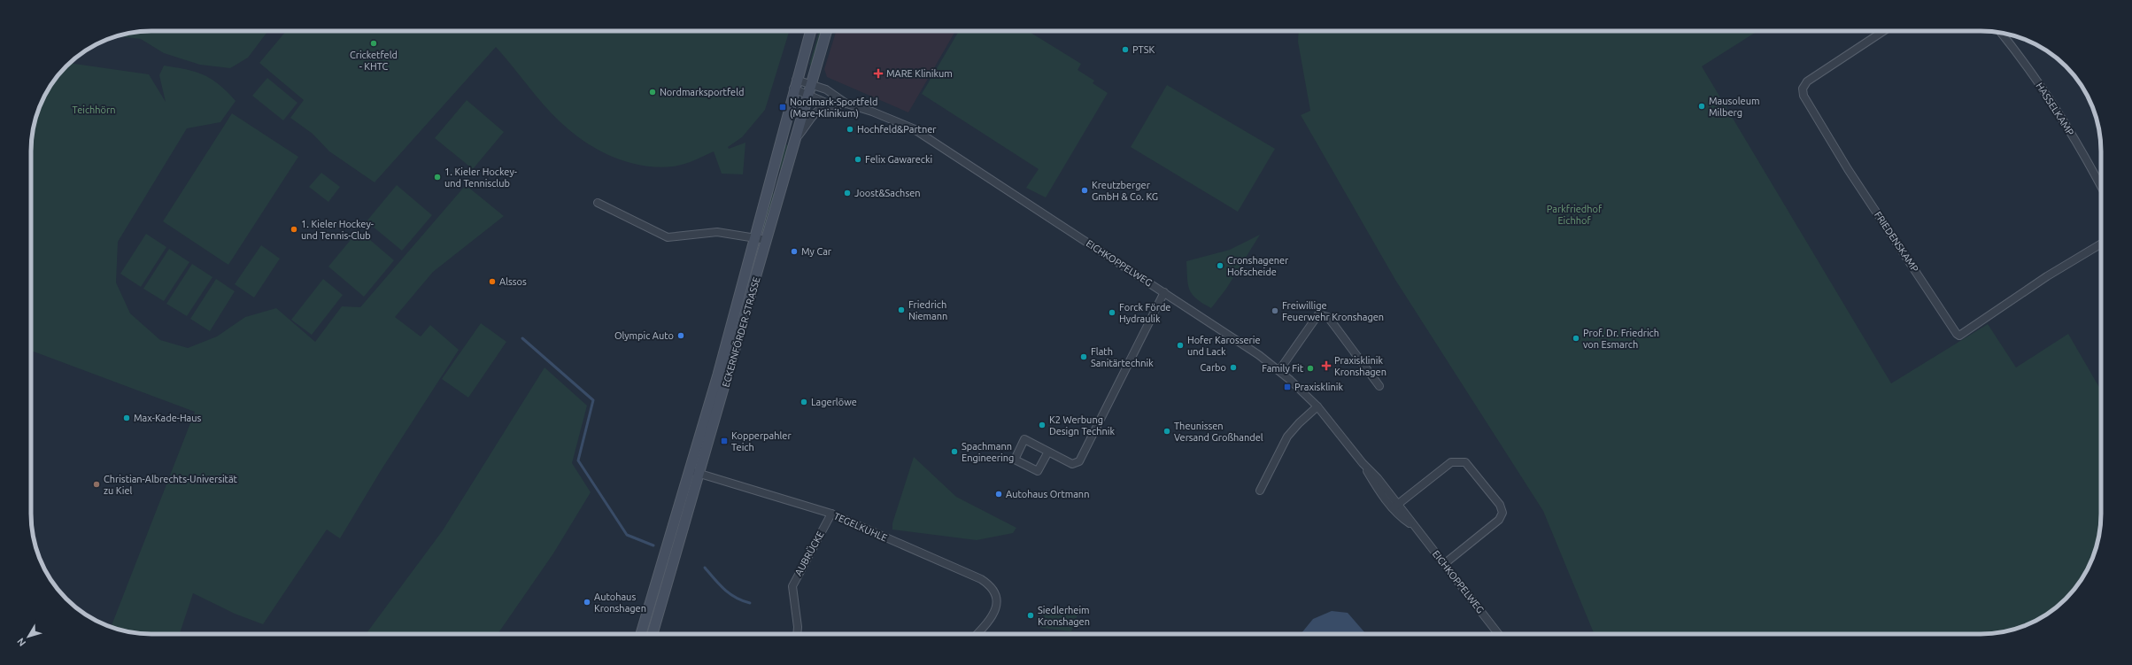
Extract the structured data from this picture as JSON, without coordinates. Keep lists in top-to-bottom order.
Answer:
{
  "streets": {
    "main road": ["ECKERNFÖRDER STRASSE"],
    "street": [
      "HASSELKAMP",
      "FRIEDENSKAMP",
      "EICHKOPPELWEG",
      "TEGELKUHLE",
      "AUBRÜCKE"
    ]
  },
  "crossings": [
    ["EICHKOPPELWEG", "ECKERNFÖRDER STRASSE"],
    ["ECKERNFÖRDER STRASSE", "TEGELKUHLE"],
    ["TEGELKUHLE", "AUBRÜCKE"]
  ],
  "parks": ["Teichhörn", "Parkfriedhof Eichhof"],
  "places": {
    "other": [
      "Cricketfeld - KHTC",
      "PTSK",
      "Nordmarksportfeld",
      "Mausoleum Milberg",
      "Hochfeld&Partner",
      "Felix Gawarecki",
      "1. Kieler Hockey- und Tennisclub",
      "Kreutzberger GmbH & Co. KG",
      "Joost&Sachsen",
      "1. Kieler Hockey- und Tennis-Club",
      "My Car",
      "Cronshagener Hofscheide",
      "Alssos",
      "Friedrich Niemann",
      "Freiwillige Feuerwehr Kronshagen",
      "Forck Förde Hydraulik",
      "Olympic Auto",
      "Prof. Dr. Friedrich von Esmarch",
      "Hofer Karosserie und Lack",
      "Flath Sanitärtechnik",
      "Carbo",
      "Family Fit",
      "Lagerlöwe",
      "Max-Kade-Haus",
      "K2 Werbung Design Technik",
      "Theunissen Versand Großhandel",
      "Spachmann Engineering",
      "Christian-Albrechts-Universität zu Kiel",
      "Autohaus Ortmann",
      "Autohaus Kronshagen",
      "Siedlerheim Kronshagen"
    ],
    "health": ["MARE Klinikum", "Praxisklinik Kronshagen"],
    "transit": ["Nordmark-Sportfeld (Mare-Klinikum)", "Praxisklinik", "Kopperpahler Teich"]
  },
  "north": "bottom left"
}
